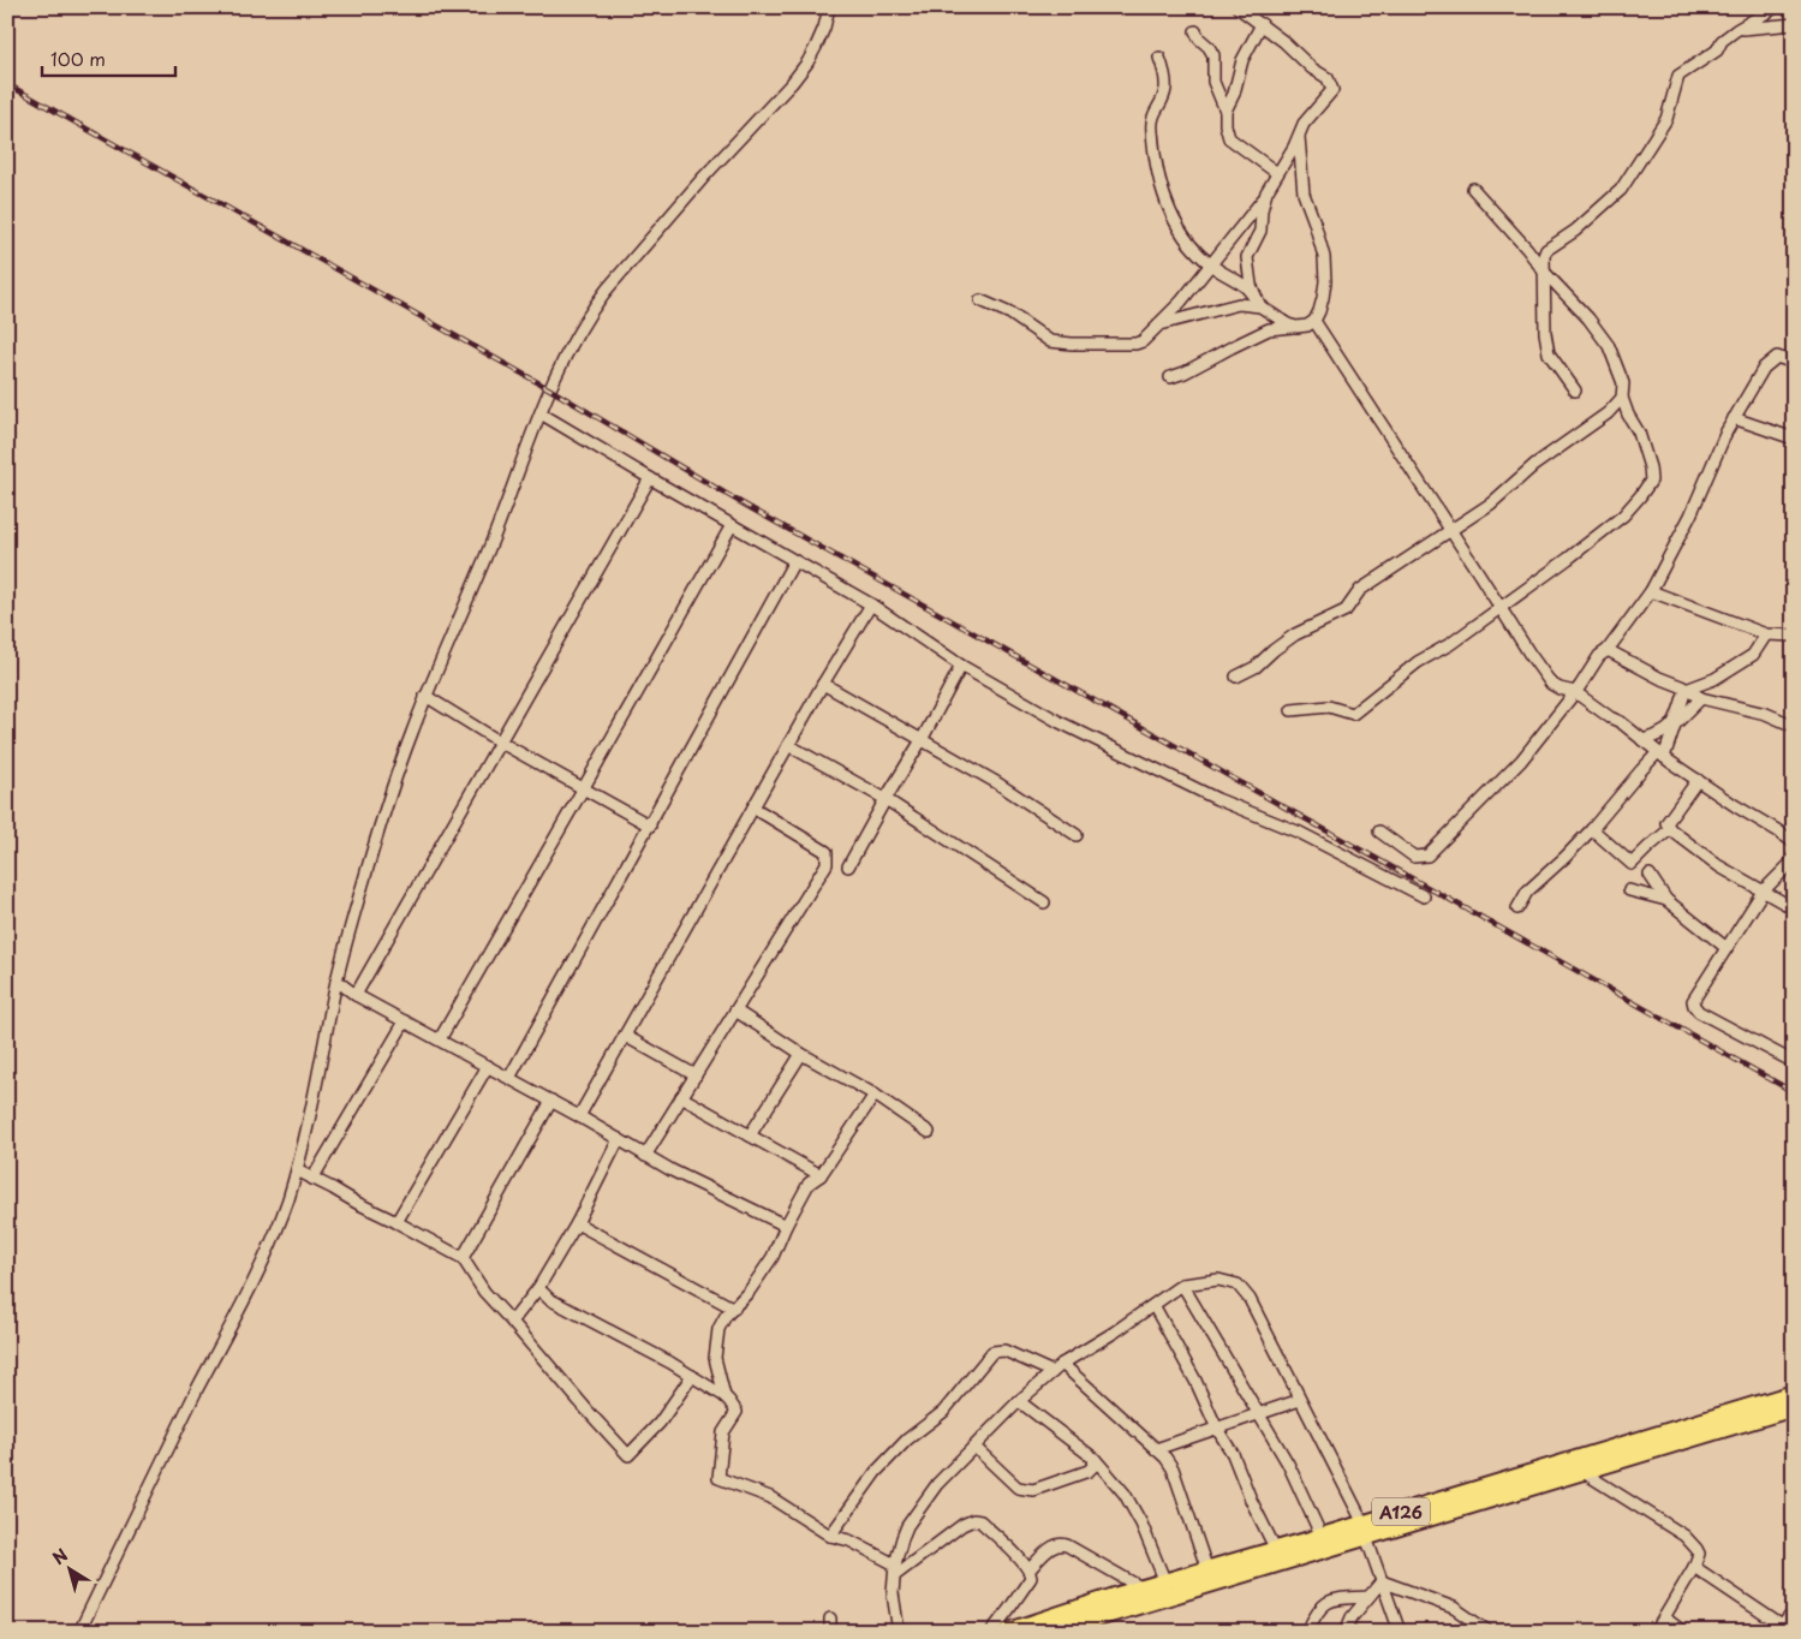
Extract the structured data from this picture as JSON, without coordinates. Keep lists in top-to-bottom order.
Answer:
{
  "streets": {
    "highway": ["A126"]
  },
  "scale_bar": "100 m",
  "north": "top left"
}
